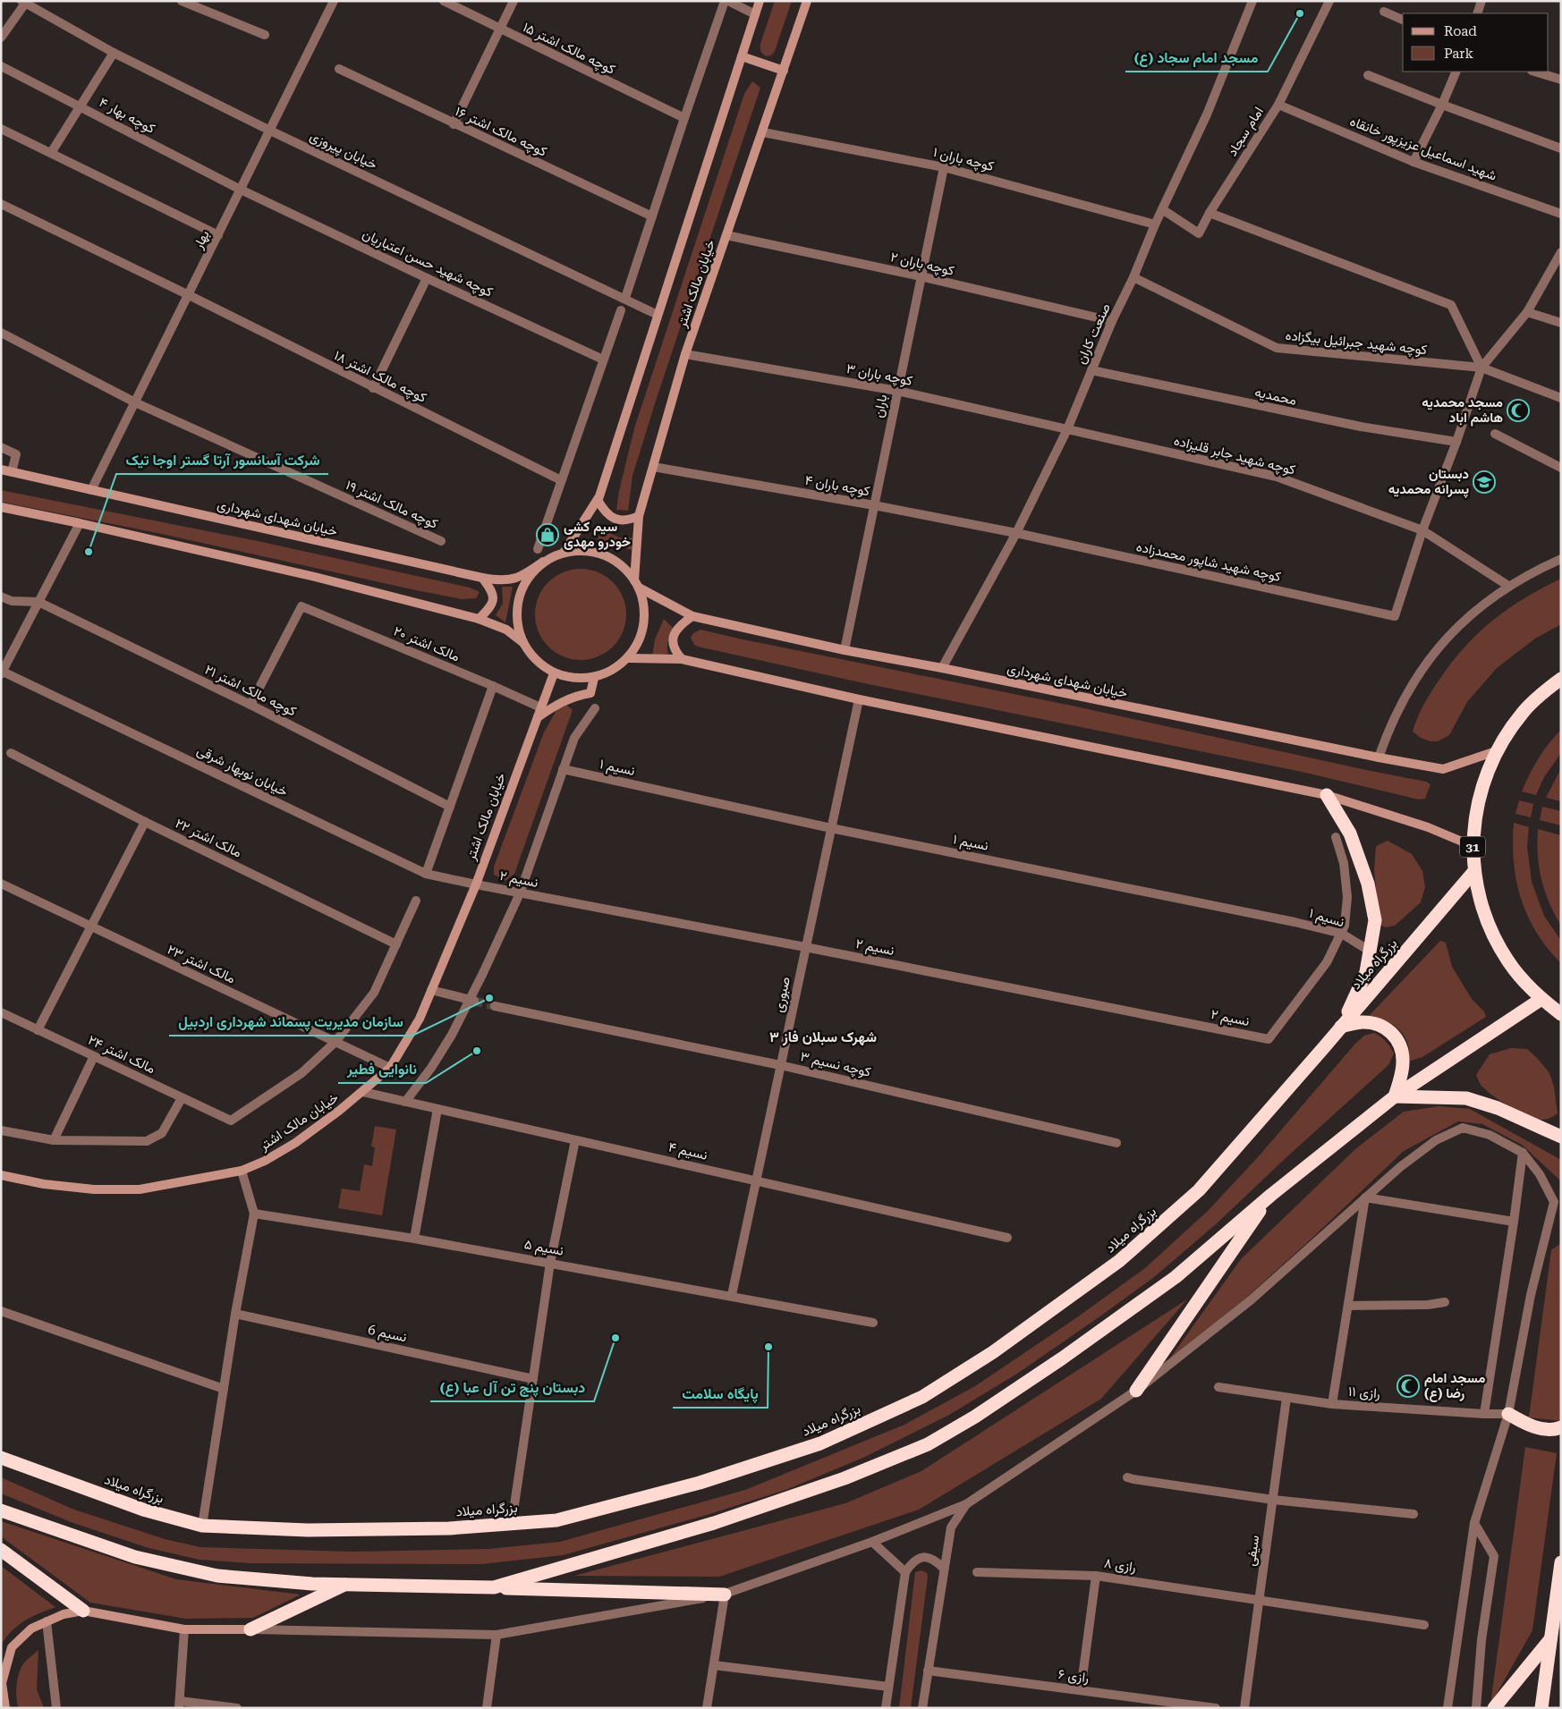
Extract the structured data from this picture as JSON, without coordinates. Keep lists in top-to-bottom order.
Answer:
{
  "streets": {
    "highway": ["31", "بزرگراه میلاد"],
    "main road": ["خیابان مالک اشتر", "خیابان شهدای شهرداری"],
    "street": [
      "کوچه مالک اشتر ۱۵",
      "کوچه بهار ۴",
      "کوچه مالک اشتر ۱۶",
      "امام سجاد",
      "شهید اسماعیل عزیزپور خانقاه",
      "خیابان پیروزی",
      "کوچه باران ۱",
      "بهار",
      "کوچه شهید حسن اعتباریان",
      "کوچه باران ۲",
      "صنعت کاران",
      "کوچه شهید جبرائیل بیگزاده",
      "کوچه باران ۳",
      "کوچه مالک اشتر ۱۸",
      "محمدیه",
      "باران",
      "کوچه شهید جابر قلیزاده",
      "کوچه باران ۴",
      "کوچه مالک اشتر ۱۹",
      "کوچه شهید شاپور محمدزاده",
      "مالک اشتر ۲۰",
      "کوچه مالک اشتر ۲۱",
      "نسیم ۱",
      "خیابان نوبهار شرقی",
      "مالک اشتر ۲۲",
      "نسیم ۲",
      "مالک اشتر ۲۳",
      "صبوری",
      "مالک اشتر ۲۴",
      "کوچه نسیم ۳",
      "نسیم ۴",
      "نسیم ۵",
      "نسیم 6",
      "رازی ۱۱",
      "سیفی",
      "رازی ۸",
      "رازی ۶"
    ]
  },
  "crossings": [
    ["کوچه بهار ۴", "بهار"],
    ["کوچه بهار ۴", "کوچه شهید حسن اعتباریان"],
    ["امام سجاد", "شهید اسماعیل عزیزپور خانقاه"],
    ["امام سجاد", "صنعت کاران"],
    ["خیابان پیروزی", "بهار"],
    ["خیابان پیروزی", "خیابان مالک اشتر"],
    ["کوچه باران ۱", "خیابان مالک اشتر"],
    ["کوچه باران ۱", "صنعت کاران"],
    ["کوچه باران ۱", "باران"],
    ["بهار", "کوچه شهید حسن اعتباریان"],
    ["بهار", "کوچه مالک اشتر ۱۸"],
    ["بهار", "کوچه مالک اشتر ۱۹"],
    ["بهار", "خیابان شهدای شهرداری"],
    ["کوچه باران ۲", "خیابان مالک اشتر"],
    ["کوچه باران ۲", "صنعت کاران"],
    ["کوچه باران ۲", "باران"],
    ["خیابان مالک اشتر", "کوچه باران ۳"],
    ["خیابان مالک اشتر", "کوچه باران ۴"],
    ["خیابان مالک اشتر", "خیابان شهدای شهرداری"],
    ["خیابان مالک اشتر", "مالک اشتر ۲۰"],
    ["خیابان مالک اشتر", "خیابان نوبهار شرقی"],
    ["خیابان مالک اشتر", "نسیم ۲"],
    ["خیابان مالک اشتر", "مالک اشتر ۲۳"],
    ["خیابان مالک اشتر", "نسیم ۴"],
    ["صنعت کاران", "کوچه شهید جبرائیل بیگزاده"],
    ["صنعت کاران", "کوچه باران ۳"],
    ["صنعت کاران", "محمدیه"],
    ["صنعت کاران", "کوچه شهید جابر قلیزاده"],
    ["صنعت کاران", "کوچه باران ۴"],
    ["صنعت کاران", "خیابان شهدای شهرداری"],
    ["صنعت کاران", "کوچه شهید شاپور محمدزاده"],
    ["کوچه باران ۳", "باران"],
    ["کوچه باران ۳", "کوچه شهید جابر قلیزاده"],
    ["باران", "کوچه باران ۴"],
    ["باران", "خیابان شهدای شهرداری"],
    ["کوچه شهید جابر قلیزاده", "کوچه شهید شاپور محمدزاده"],
    ["کوچه باران ۴", "کوچه شهید شاپور محمدزاده"],
    ["خیابان شهدای شهرداری", "31"],
    ["مالک اشتر ۲۰", "کوچه مالک اشتر ۲۱"],
    ["نسیم ۱", "نسیم ۲"],
    ["نسیم ۱", "صبوری"],
    ["خیابان نوبهار شرقی", "نسیم ۲"],
    ["31", "بزرگراه میلاد"],
    ["نسیم ۲", "صبوری"],
    ["مالک اشتر ۲۳", "مالک اشتر ۲۴"],
    ["صبوری", "کوچه نسیم ۳"],
    ["صبوری", "نسیم ۴"],
    ["صبوری", "نسیم ۵"],
    ["رازی ۱۱", "سیفی"],
    ["سیفی", "رازی ۸"]
  ],
  "districts": ["شهرک سبلان فاز ۳"],
  "places": {
    "other": [
      "مسجد امام سجاد (ع)",
      "شرکت آسانسور آرتا گستر اوجا تیک",
      "سازمان مدیریت پسماند شهرداری اردبیل",
      "نانوایی فطیر",
      "دبستان پنج تن آل عبا (ع)",
      "پایگاه سلامت"
    ],
    "mosque": ["مسجد محمدیه هاشم اباد", "مسجد امام رضا (ع)"],
    "school or university": ["دبستان پسرانه محمدیه"],
    "shop": ["سیم کشی خودرو مهدی"]
  },
  "legend": ["Road", "Park"]
}
